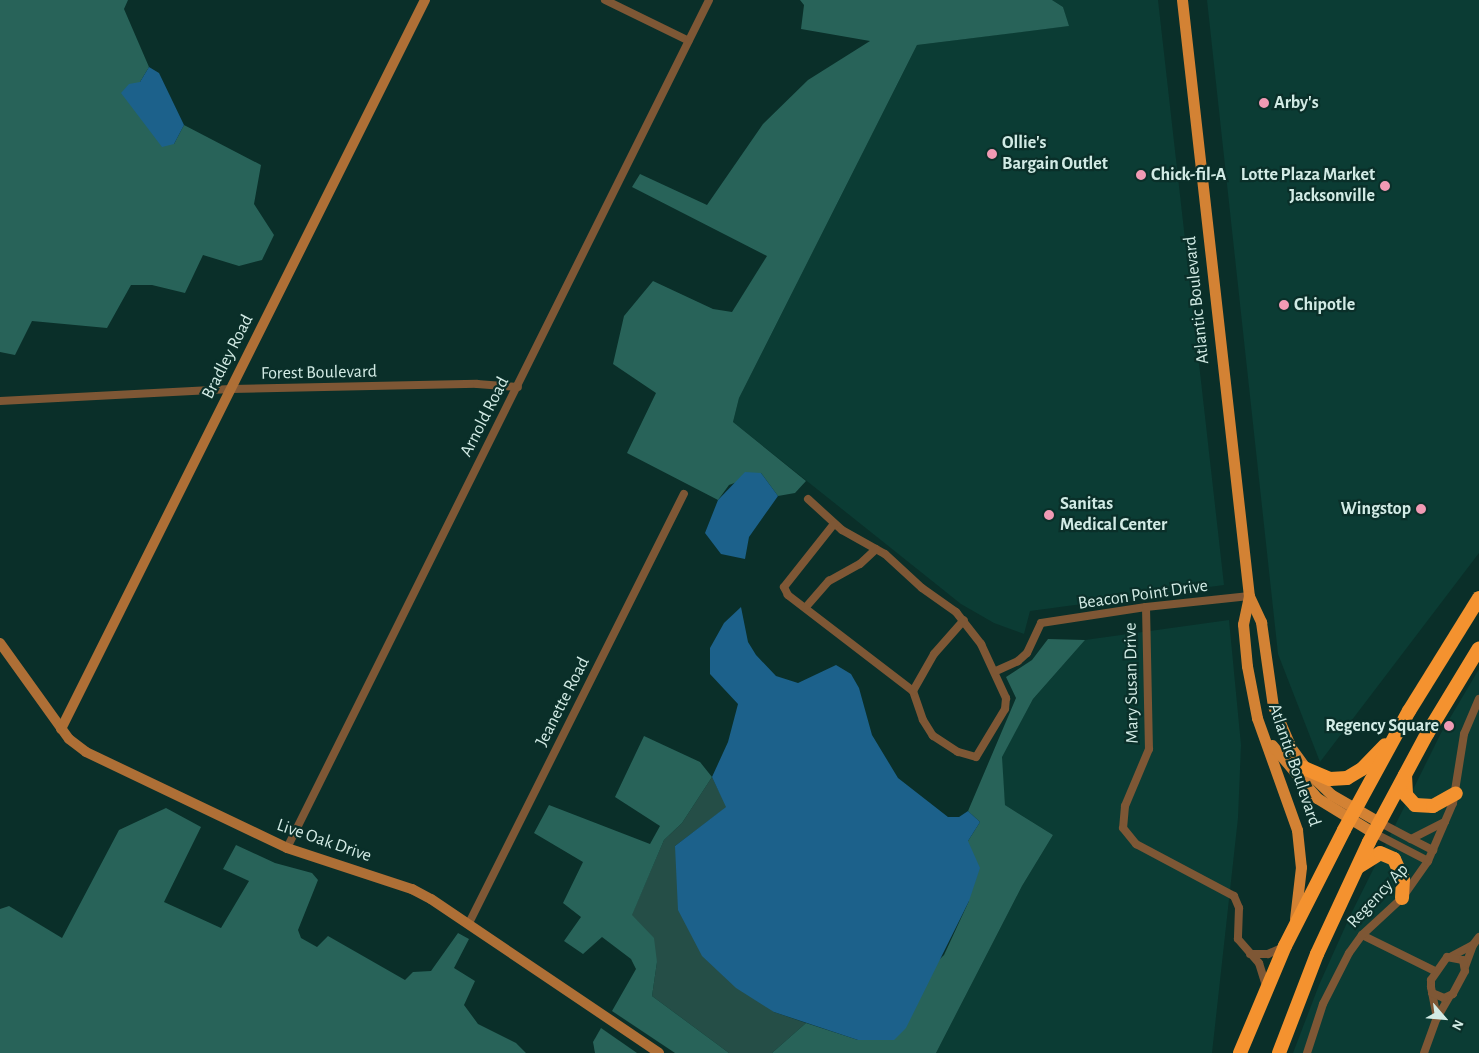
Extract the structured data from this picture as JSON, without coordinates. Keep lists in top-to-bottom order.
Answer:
{
  "streets": {
    "highway": ["Atlantic Boulevard"],
    "street": [
      "Bradley Road",
      "Forest Boulevard",
      "Arnold Road",
      "Beacon Point Drive",
      "Mary Susan Drive",
      "Jeanette Road",
      "Live Oak Drive",
      "Regency Ap"
    ]
  },
  "crossings": [
    ["Atlantic Boulevard", "Beacon Point Drive"],
    ["Atlantic Boulevard", "Mary Susan Drive"],
    ["Bradley Road", "Forest Boulevard"],
    ["Bradley Road", "Live Oak Drive"],
    ["Forest Boulevard", "Arnold Road"],
    ["Arnold Road", "Live Oak Drive"],
    ["Beacon Point Drive", "Mary Susan Drive"],
    ["Jeanette Road", "Live Oak Drive"]
  ],
  "places": [
    "Arby's",
    "Ollie's Bargain Outlet",
    "Chick-fil-A",
    "Lotte Plaza Market Jacksonville",
    "Chipotle",
    "Wingstop",
    "Sanitas Medical Center",
    "Regency Square"
  ],
  "north": "bottom right"
}
